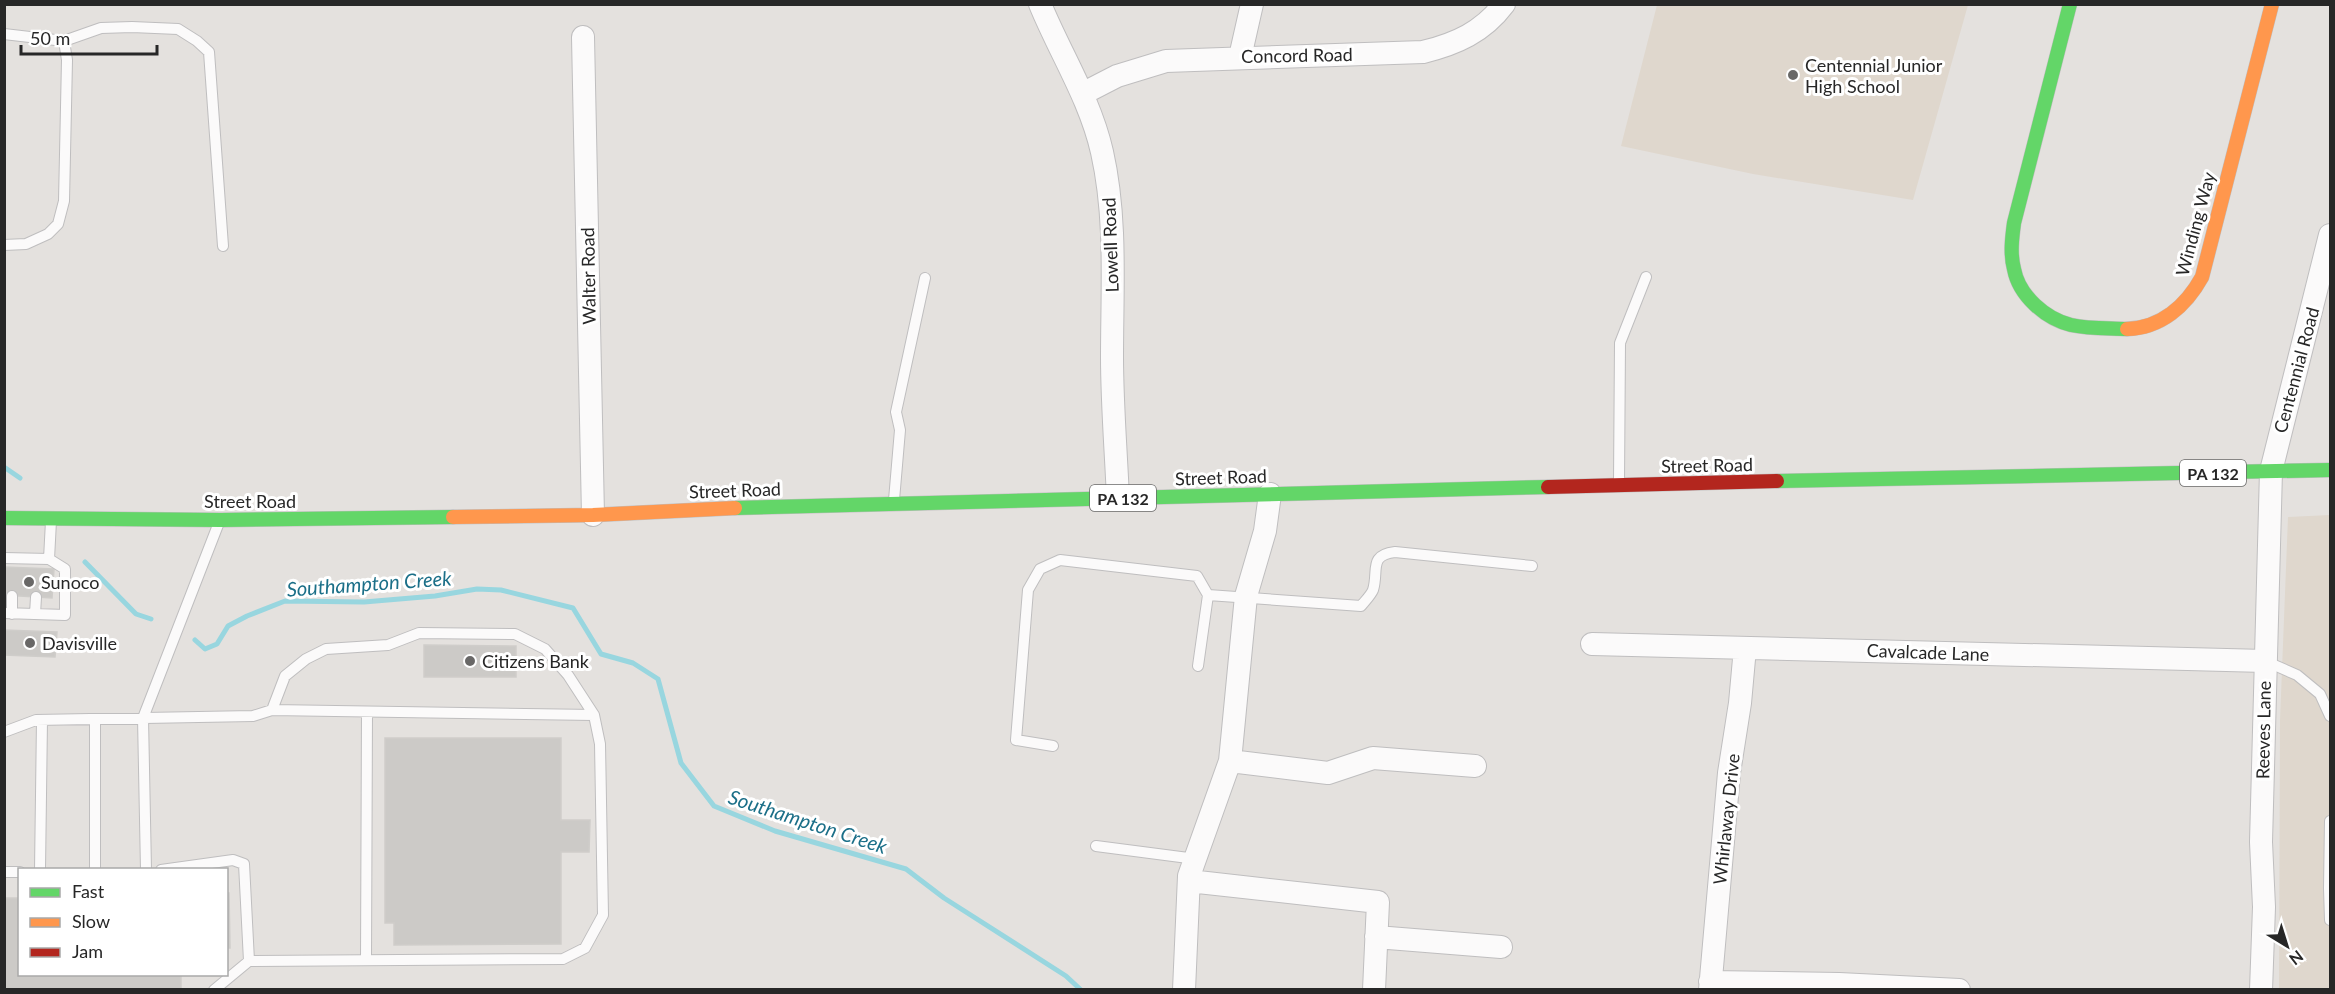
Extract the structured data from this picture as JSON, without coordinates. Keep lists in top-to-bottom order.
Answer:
{
  "streets": {
    "main road": ["Winding Way", "Street Road", "PA 132"],
    "street": [
      "Concord Road",
      "Lowell Road",
      "Walter Road",
      "Centennial Road",
      "Cavalcade Lane",
      "Reeves Lane",
      "Whirlaway Drive"
    ]
  },
  "crossings": [
    ["Concord Road", "Lowell Road"],
    ["Lowell Road", "Street Road"],
    ["Walter Road", "Street Road"],
    ["Centennial Road", "Street Road"],
    ["Centennial Road", "Reeves Lane"],
    ["Street Road", "Reeves Lane"],
    ["Cavalcade Lane", "Reeves Lane"],
    ["Cavalcade Lane", "Whirlaway Drive"]
  ],
  "water": ["Southampton Creek"],
  "places": [
    "Centennial Junior High School",
    "Sunoco",
    "Davisville",
    "Citizens Bank"
  ],
  "legend": ["Fast", "Slow", "Jam"],
  "scale_bar": "50 m",
  "north": "bottom right"
}
